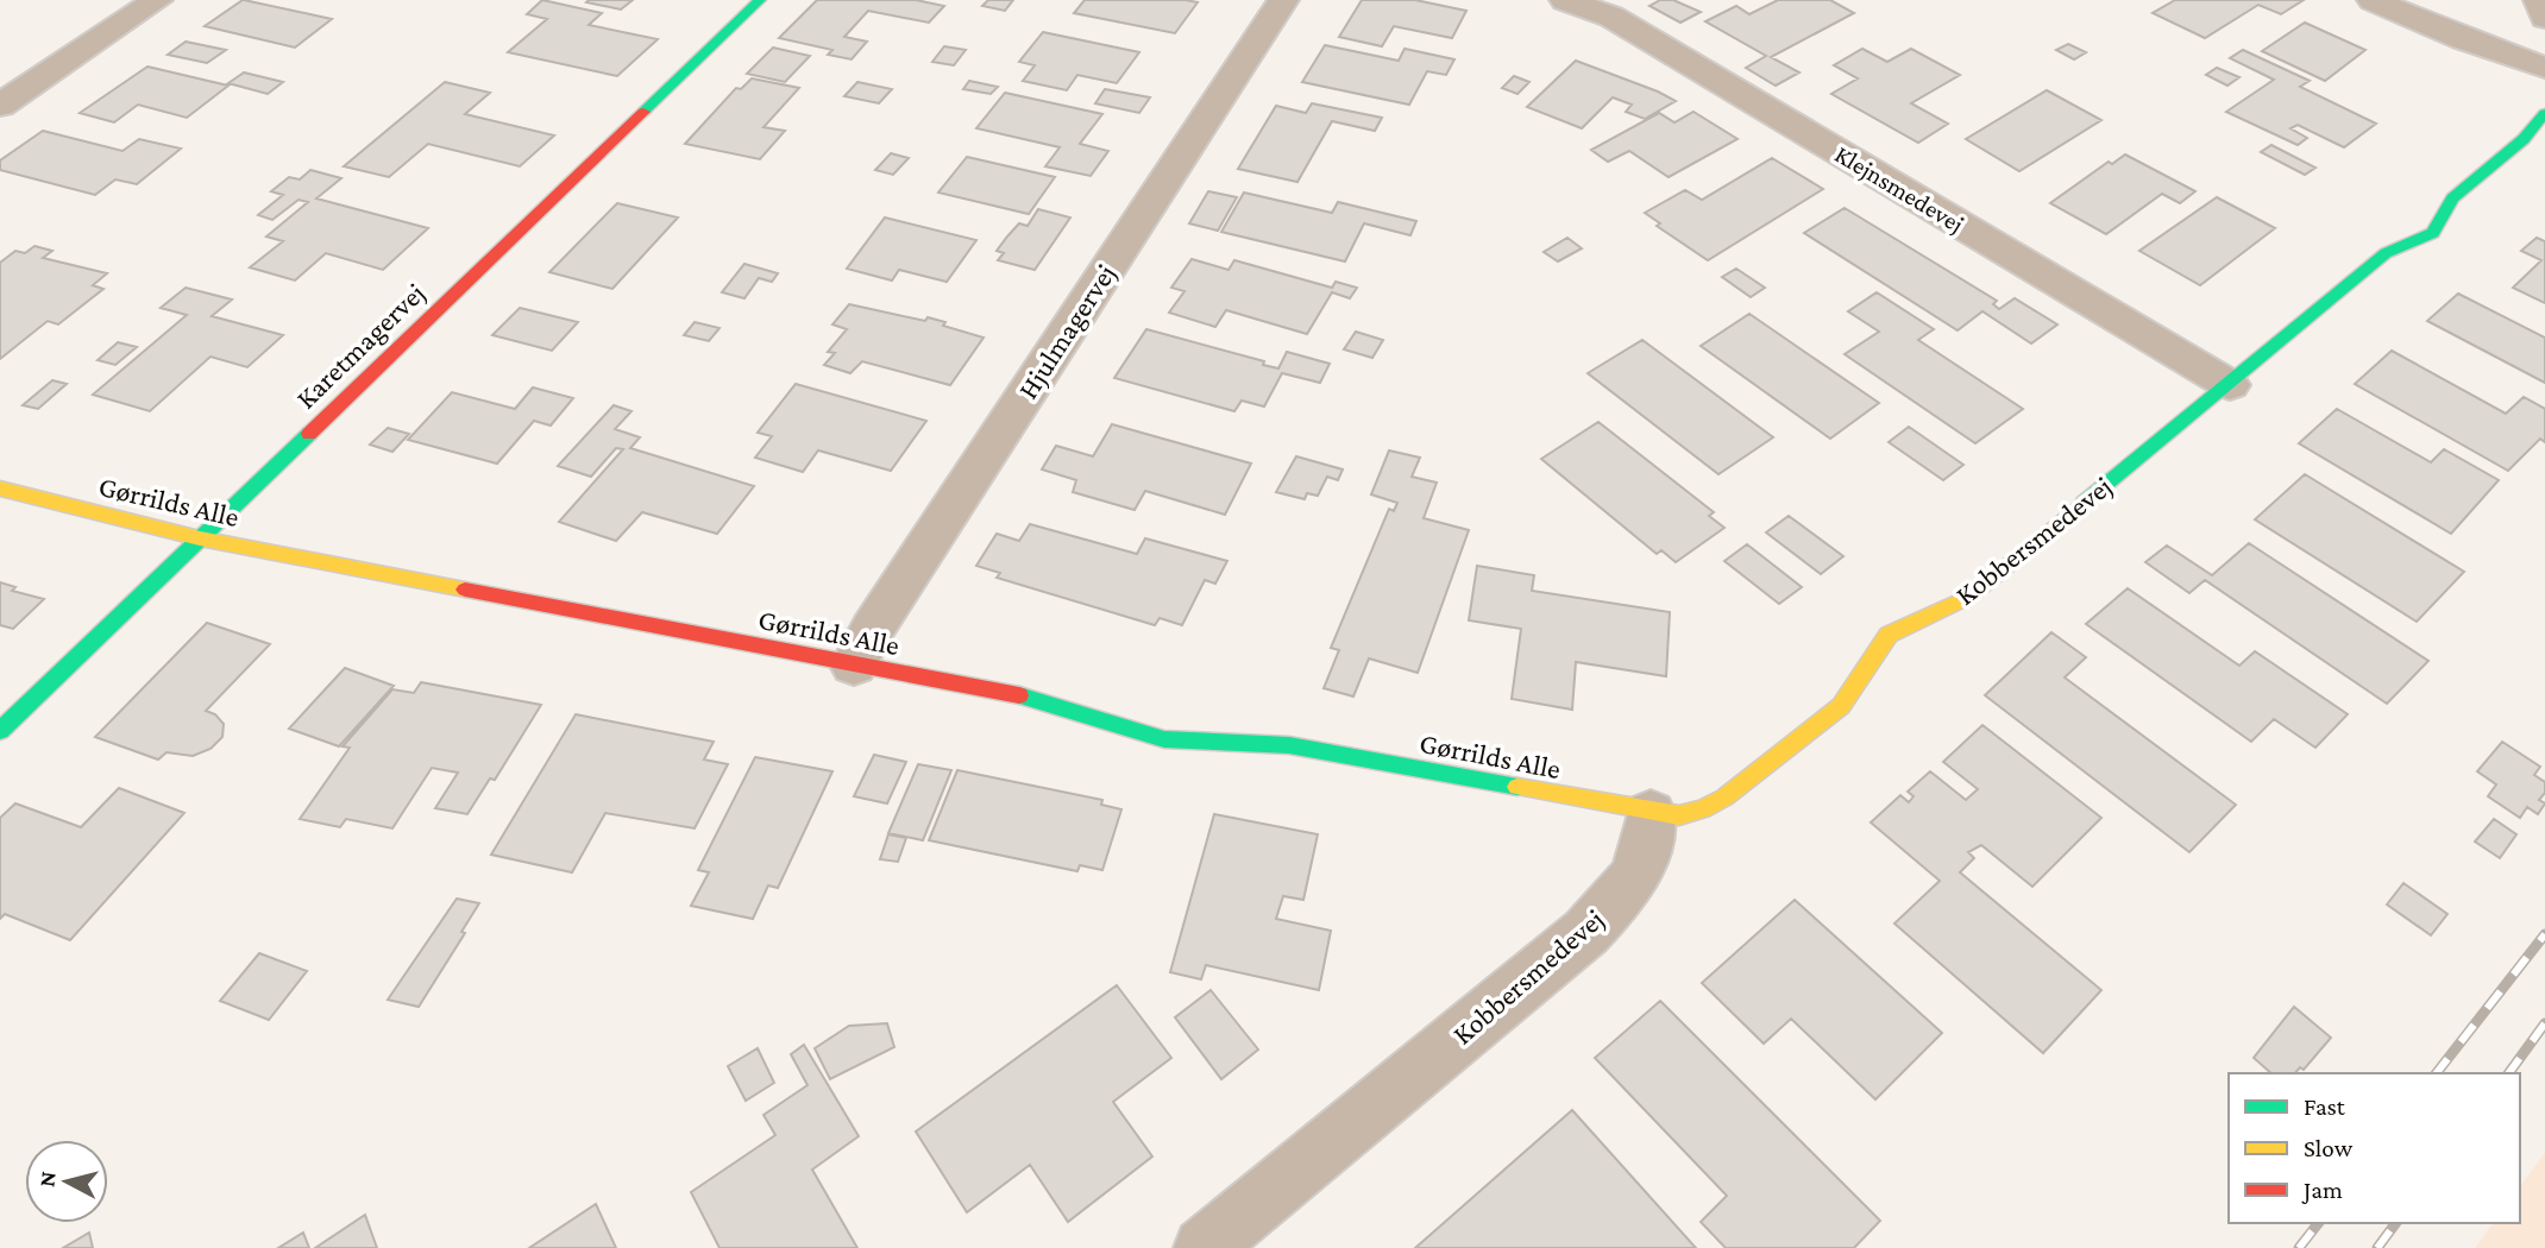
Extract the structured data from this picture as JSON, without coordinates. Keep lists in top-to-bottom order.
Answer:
{
  "streets": {
    "street": [
      "Klejnsmedevej",
      "Hjulmagervej",
      "Karetmagervej",
      "Gørrilds Alle",
      "Kobbersmedevej"
    ]
  },
  "crossings": [
    ["Klejnsmedevej", "Kobbersmedevej"],
    ["Hjulmagervej", "Gørrilds Alle"],
    ["Karetmagervej", "Gørrilds Alle"],
    ["Gørrilds Alle", "Kobbersmedevej"]
  ],
  "legend": ["Fast", "Slow", "Jam"],
  "north": "left"
}
